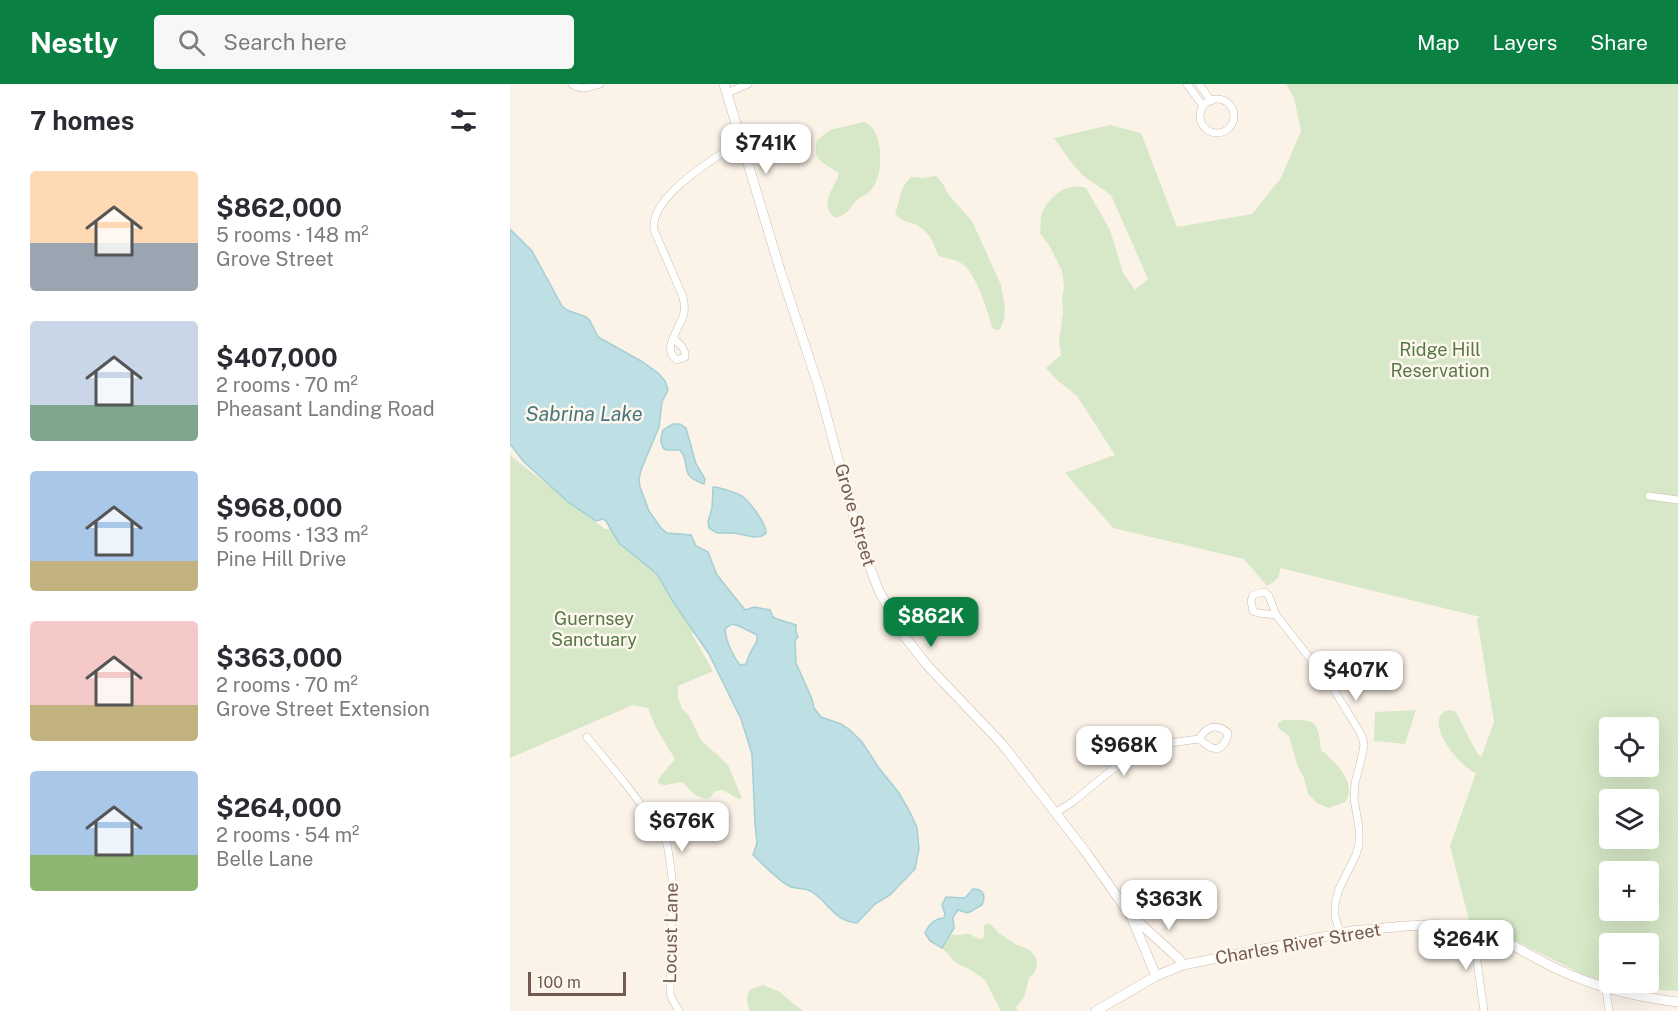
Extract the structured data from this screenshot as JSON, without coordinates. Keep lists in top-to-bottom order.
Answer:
{
  "streets": {
    "street": ["Grove Street", "Locust Lane", "Charles River Street"]
  },
  "crossings": [
    ["Grove Street", "Charles River Street"]
  ],
  "water": ["Sabrina Lake"],
  "parks": ["Ridge Hill Reservation", "Guernsey Sanctuary"],
  "scale_bar": "100 m",
  "page": {
    "header": "Nestly",
    "search": "Search here",
    "nav": ["Map", "Layers", "Share"],
    "heading": "7 homes",
    "price": [
      "$741K",
      "$862K",
      "$407K",
      "$968K",
      "$676K",
      "$363K",
      "$264K"
    ],
    "list": [
      {
        "name": "$862,000",
        "note": "5 rooms · 148 m² · Grove Street"
      },
      {
        "name": "$407,000",
        "note": "2 rooms · 70 m² · Pheasant Landing Road"
      },
      {
        "name": "$968,000",
        "note": "5 rooms · 133 m² · Pine Hill Drive"
      },
      {
        "name": "$363,000",
        "note": "2 rooms · 70 m² · Grove Street Extension"
      },
      {
        "name": "$264,000",
        "note": "2 rooms · 54 m² · Belle Lane"
      }
    ],
    "map_buttons": ["+", "−"],
    "scale": "100 m"
  }
}
